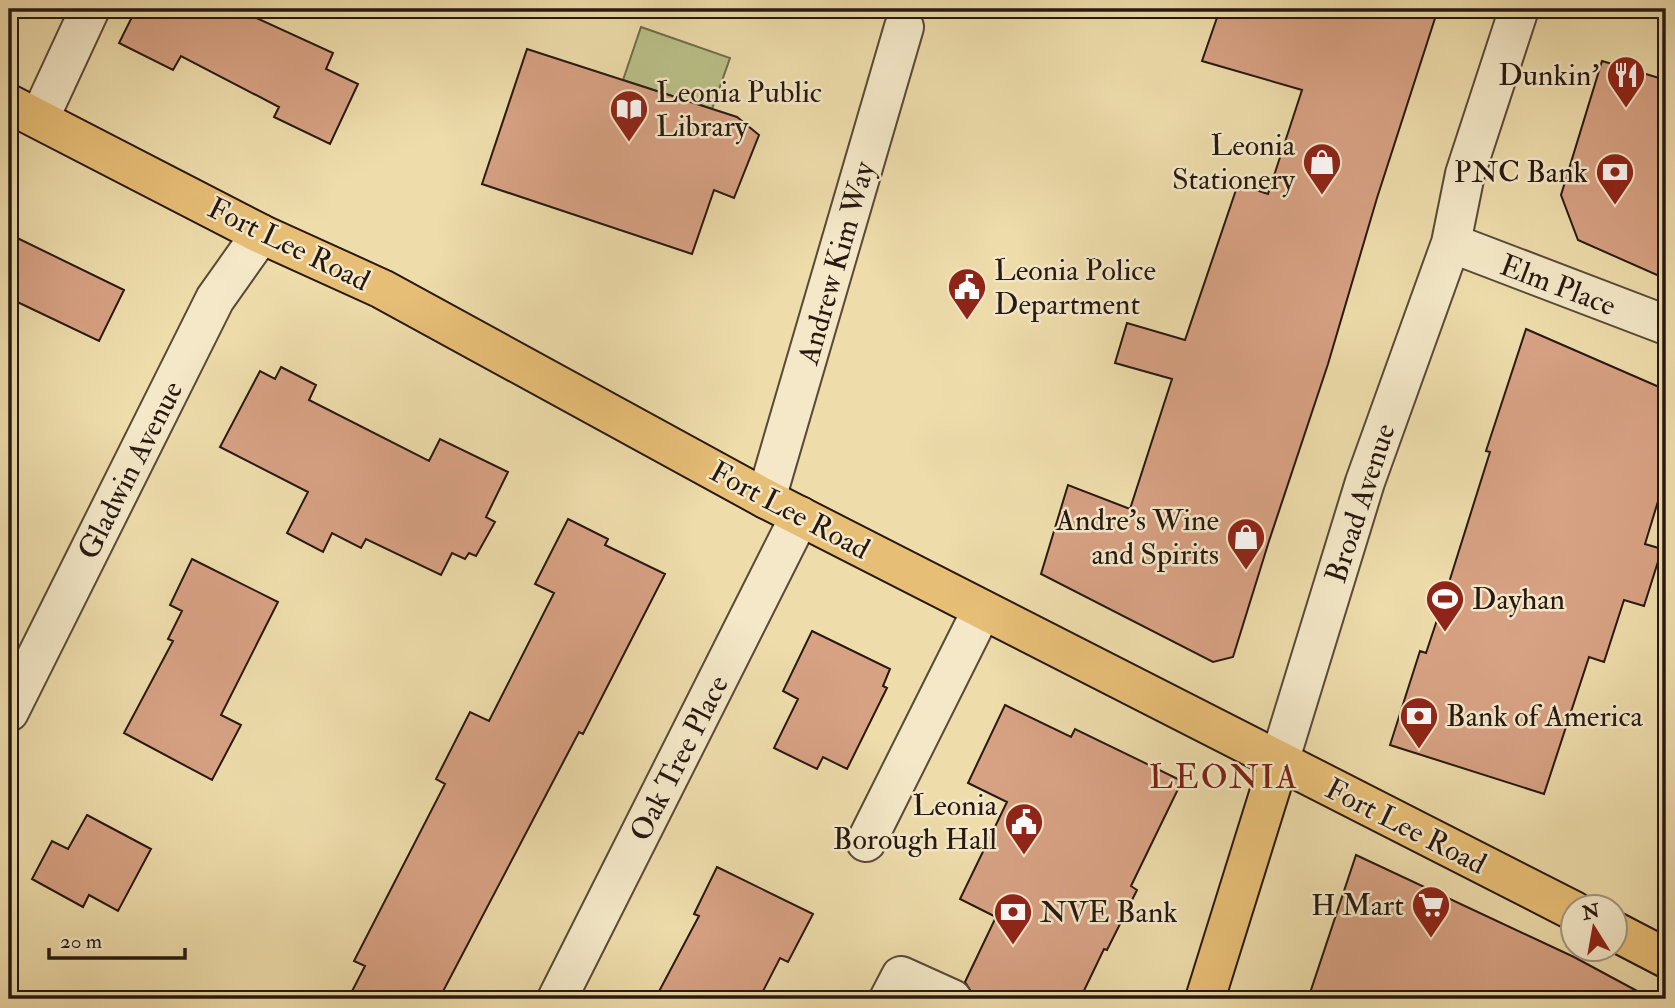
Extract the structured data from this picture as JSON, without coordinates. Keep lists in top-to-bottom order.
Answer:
{
  "streets": {
    "main road": ["Fort Lee Road", "Broad Avenue"],
    "street": [
      "Andrew Kim Way",
      "Elm Place",
      "Gladwin Avenue",
      "Oak Tree Place"
    ]
  },
  "crossings": [
    ["Fort Lee Road", "Andrew Kim Way"],
    ["Fort Lee Road", "Gladwin Avenue"],
    ["Fort Lee Road", "Broad Avenue"],
    ["Fort Lee Road", "Oak Tree Place"],
    ["Elm Place", "Broad Avenue"]
  ],
  "districts": ["LEONIA"],
  "places": {
    "restaurant": ["Dunkin'"],
    "library": ["Leonia Public Library"],
    "shop": ["Leonia Stationery", "Andre's Wine and Spirits"],
    "bank": ["PNC Bank", "Bank of America", "NVE Bank"],
    "public building": ["Leonia Police Department", "Leonia Borough Hall"],
    "sports": ["Dayhan"],
    "supermarket": ["H Mart"]
  },
  "scale_bar": "20 m",
  "north": "top"
}
